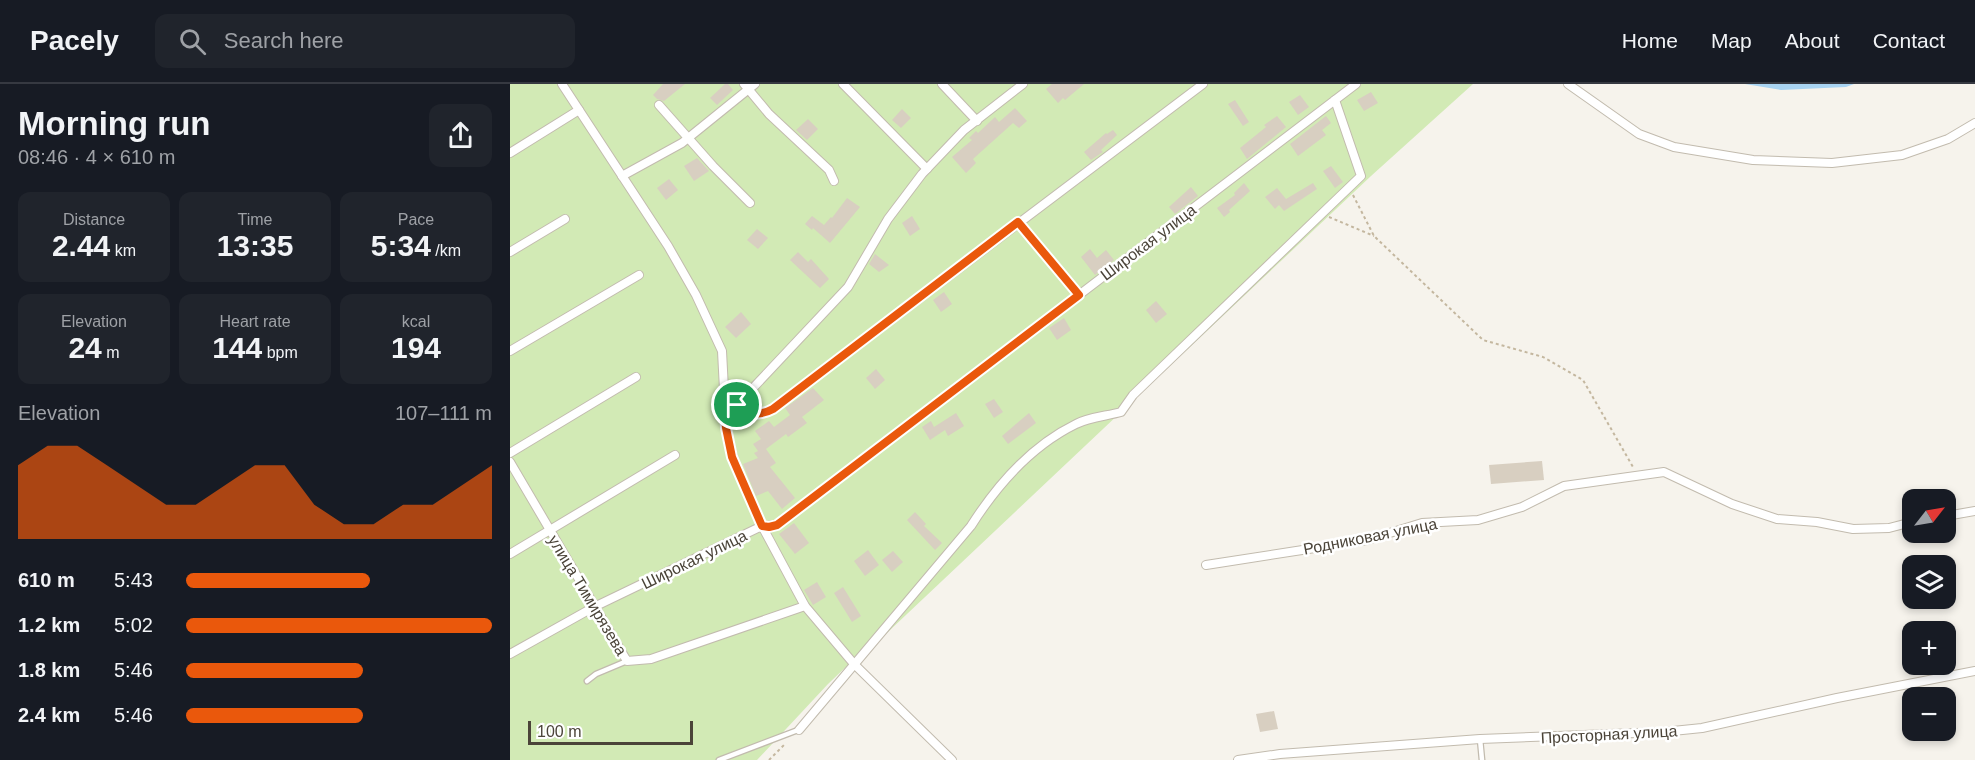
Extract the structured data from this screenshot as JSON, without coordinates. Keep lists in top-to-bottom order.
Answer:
{
  "streets": {
    "street": [
      "Широкая улица",
      "Родниковая улица",
      "улица Тимирязева",
      "Просторная улица"
    ]
  },
  "crossings": [
    ["Широкая улица", "улица Тимирязева"]
  ],
  "scale_bar": "100 m",
  "north": "top right",
  "page": {
    "header": "Pacely",
    "search": "Search here",
    "nav": [
      "Home",
      "Map",
      "About",
      "Contact"
    ],
    "heading": ["Morning run", "08:46 · 4 × 610 m"],
    "stats": [
      ["Distance", "2.44 km"],
      ["Time", "13:35"],
      ["Pace", "5:34 /km"],
      ["Elevation", "24 m"],
      ["Heart rate", "144 bpm"],
      ["kcal", "194"]
    ],
    "chart": ["Elevation", "107–111 m"],
    "map_buttons": ["+", "−"],
    "list": [
      {
        "name": "610 m",
        "note": "5:43"
      },
      {
        "name": "1.2 km",
        "note": "5:02"
      },
      {
        "name": "1.8 km",
        "note": "5:46"
      },
      {
        "name": "2.4 km",
        "note": "5:46"
      }
    ],
    "scale": "100 m"
  }
}
